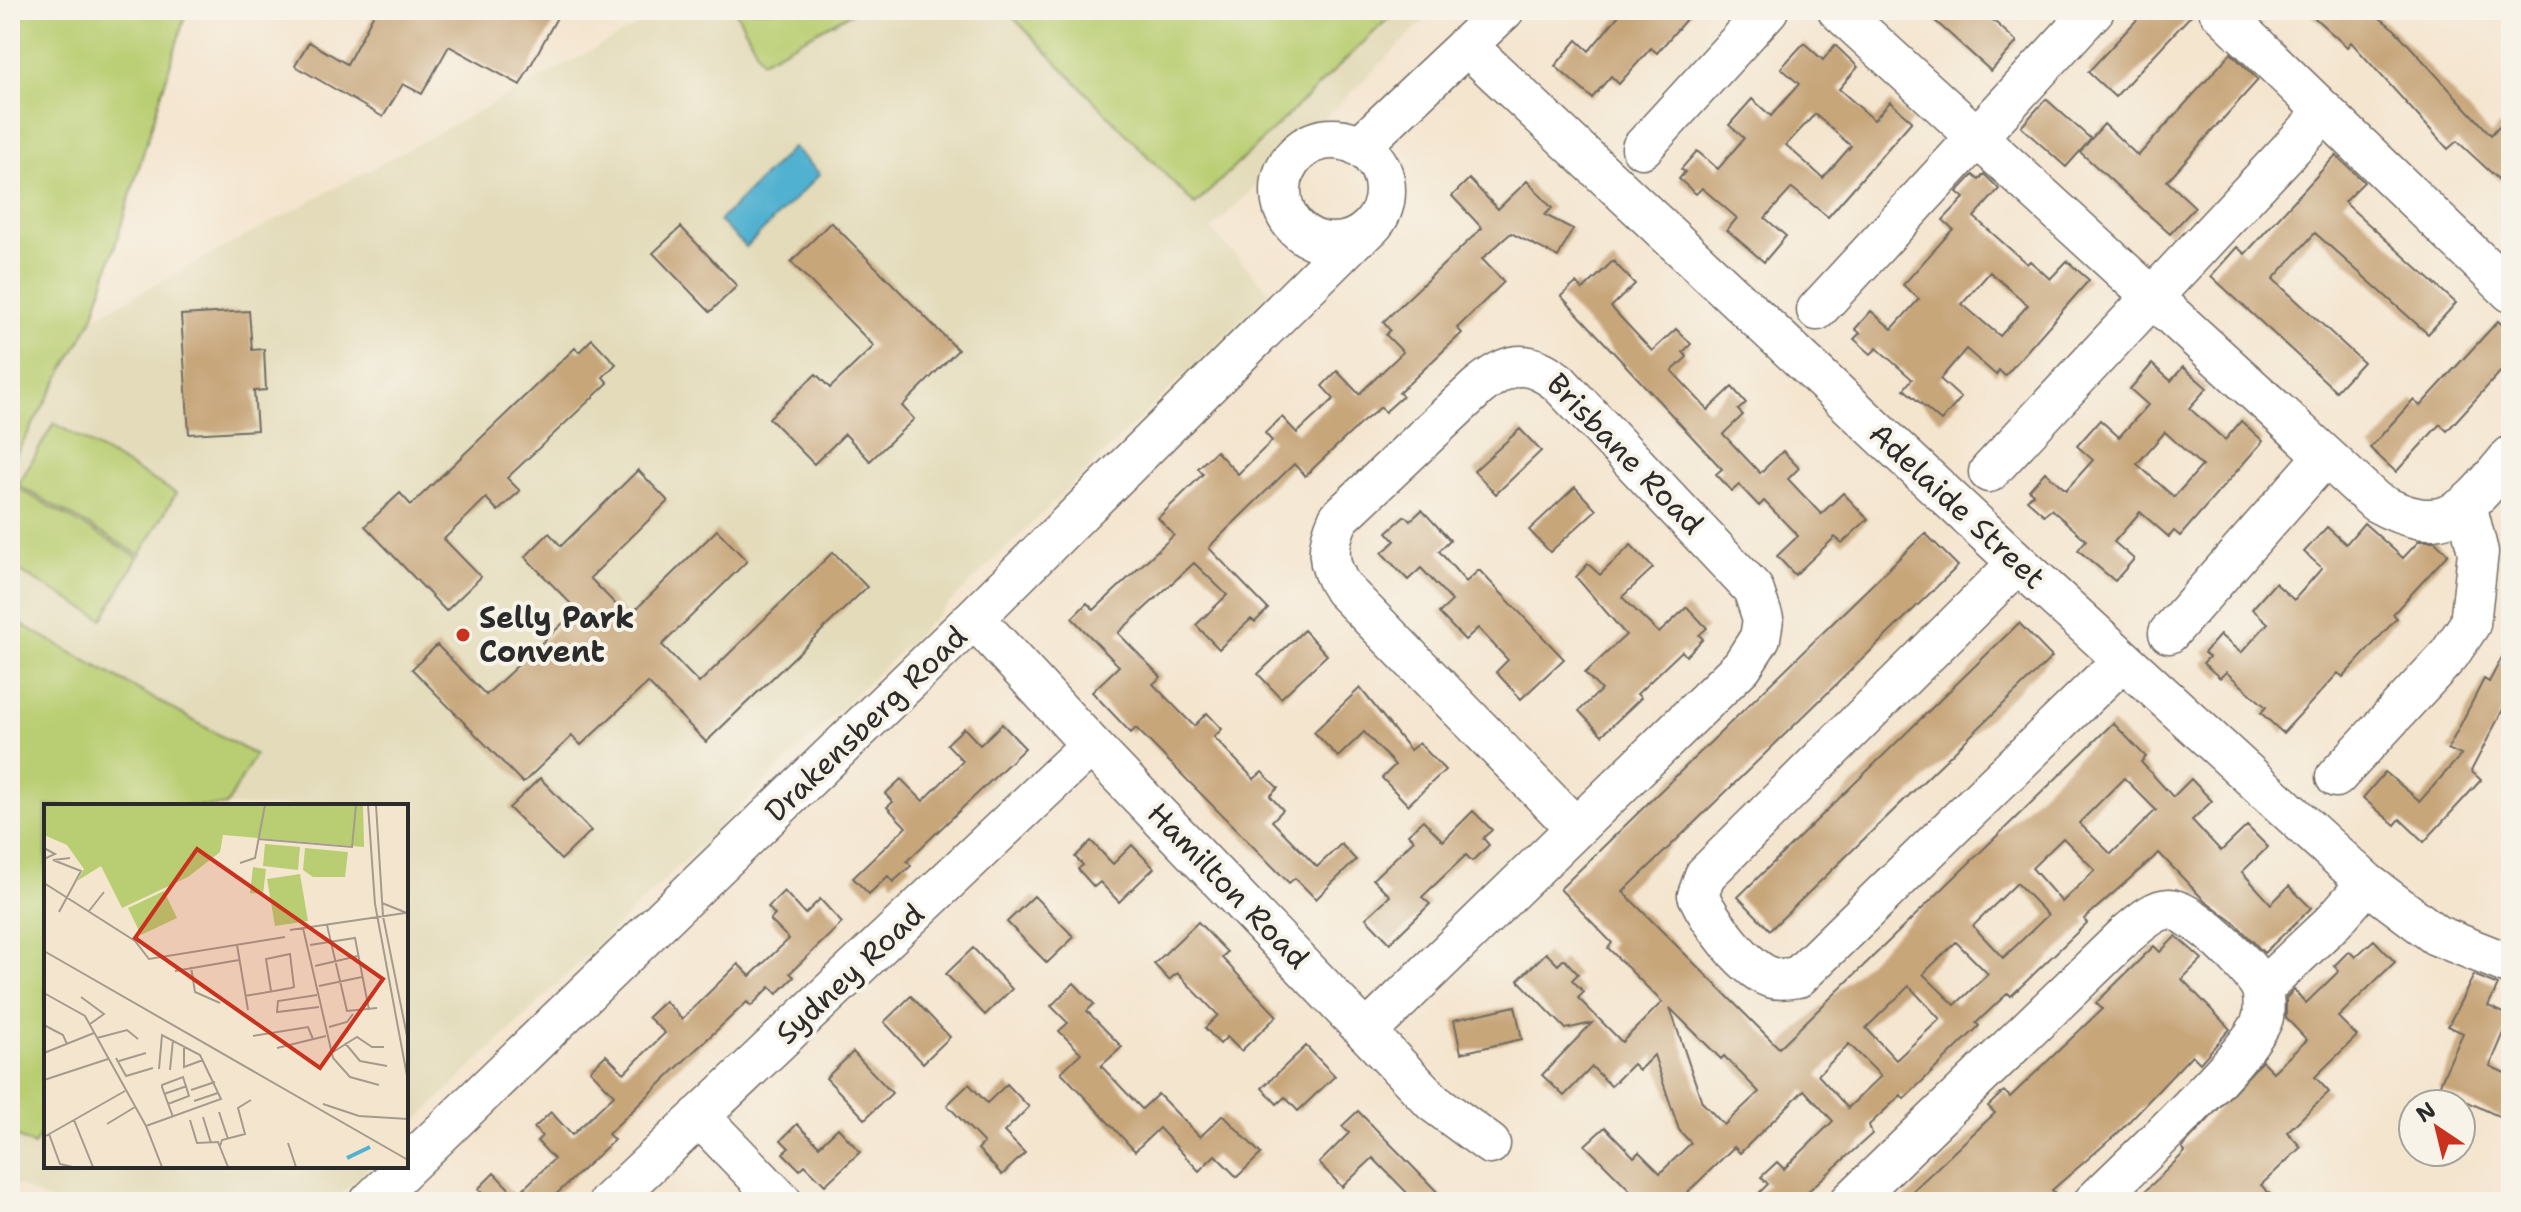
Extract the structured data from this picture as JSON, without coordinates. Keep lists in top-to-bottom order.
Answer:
{
  "streets": {
    "street": [
      "Brisbane Road",
      "Adelaide Street",
      "Drakensberg Road",
      "Hamilton Road",
      "Sydney Road"
    ]
  },
  "crossings": [
    ["Brisbane Road", "Hamilton Road"],
    ["Drakensberg Road", "Hamilton Road"],
    ["Hamilton Road", "Sydney Road"]
  ],
  "places": ["Selly Park Convent"],
  "north": "top left"
}
